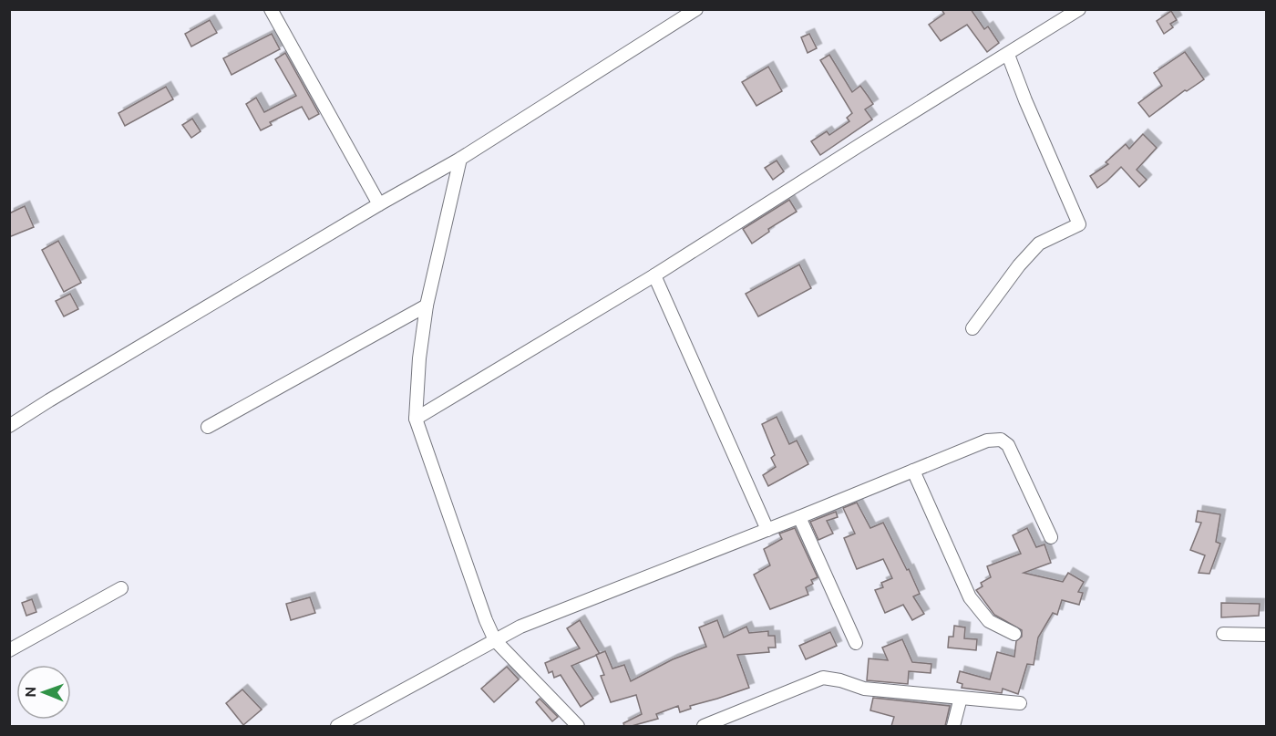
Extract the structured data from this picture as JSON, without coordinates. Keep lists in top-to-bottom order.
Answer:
{
  "north": "left"
}
